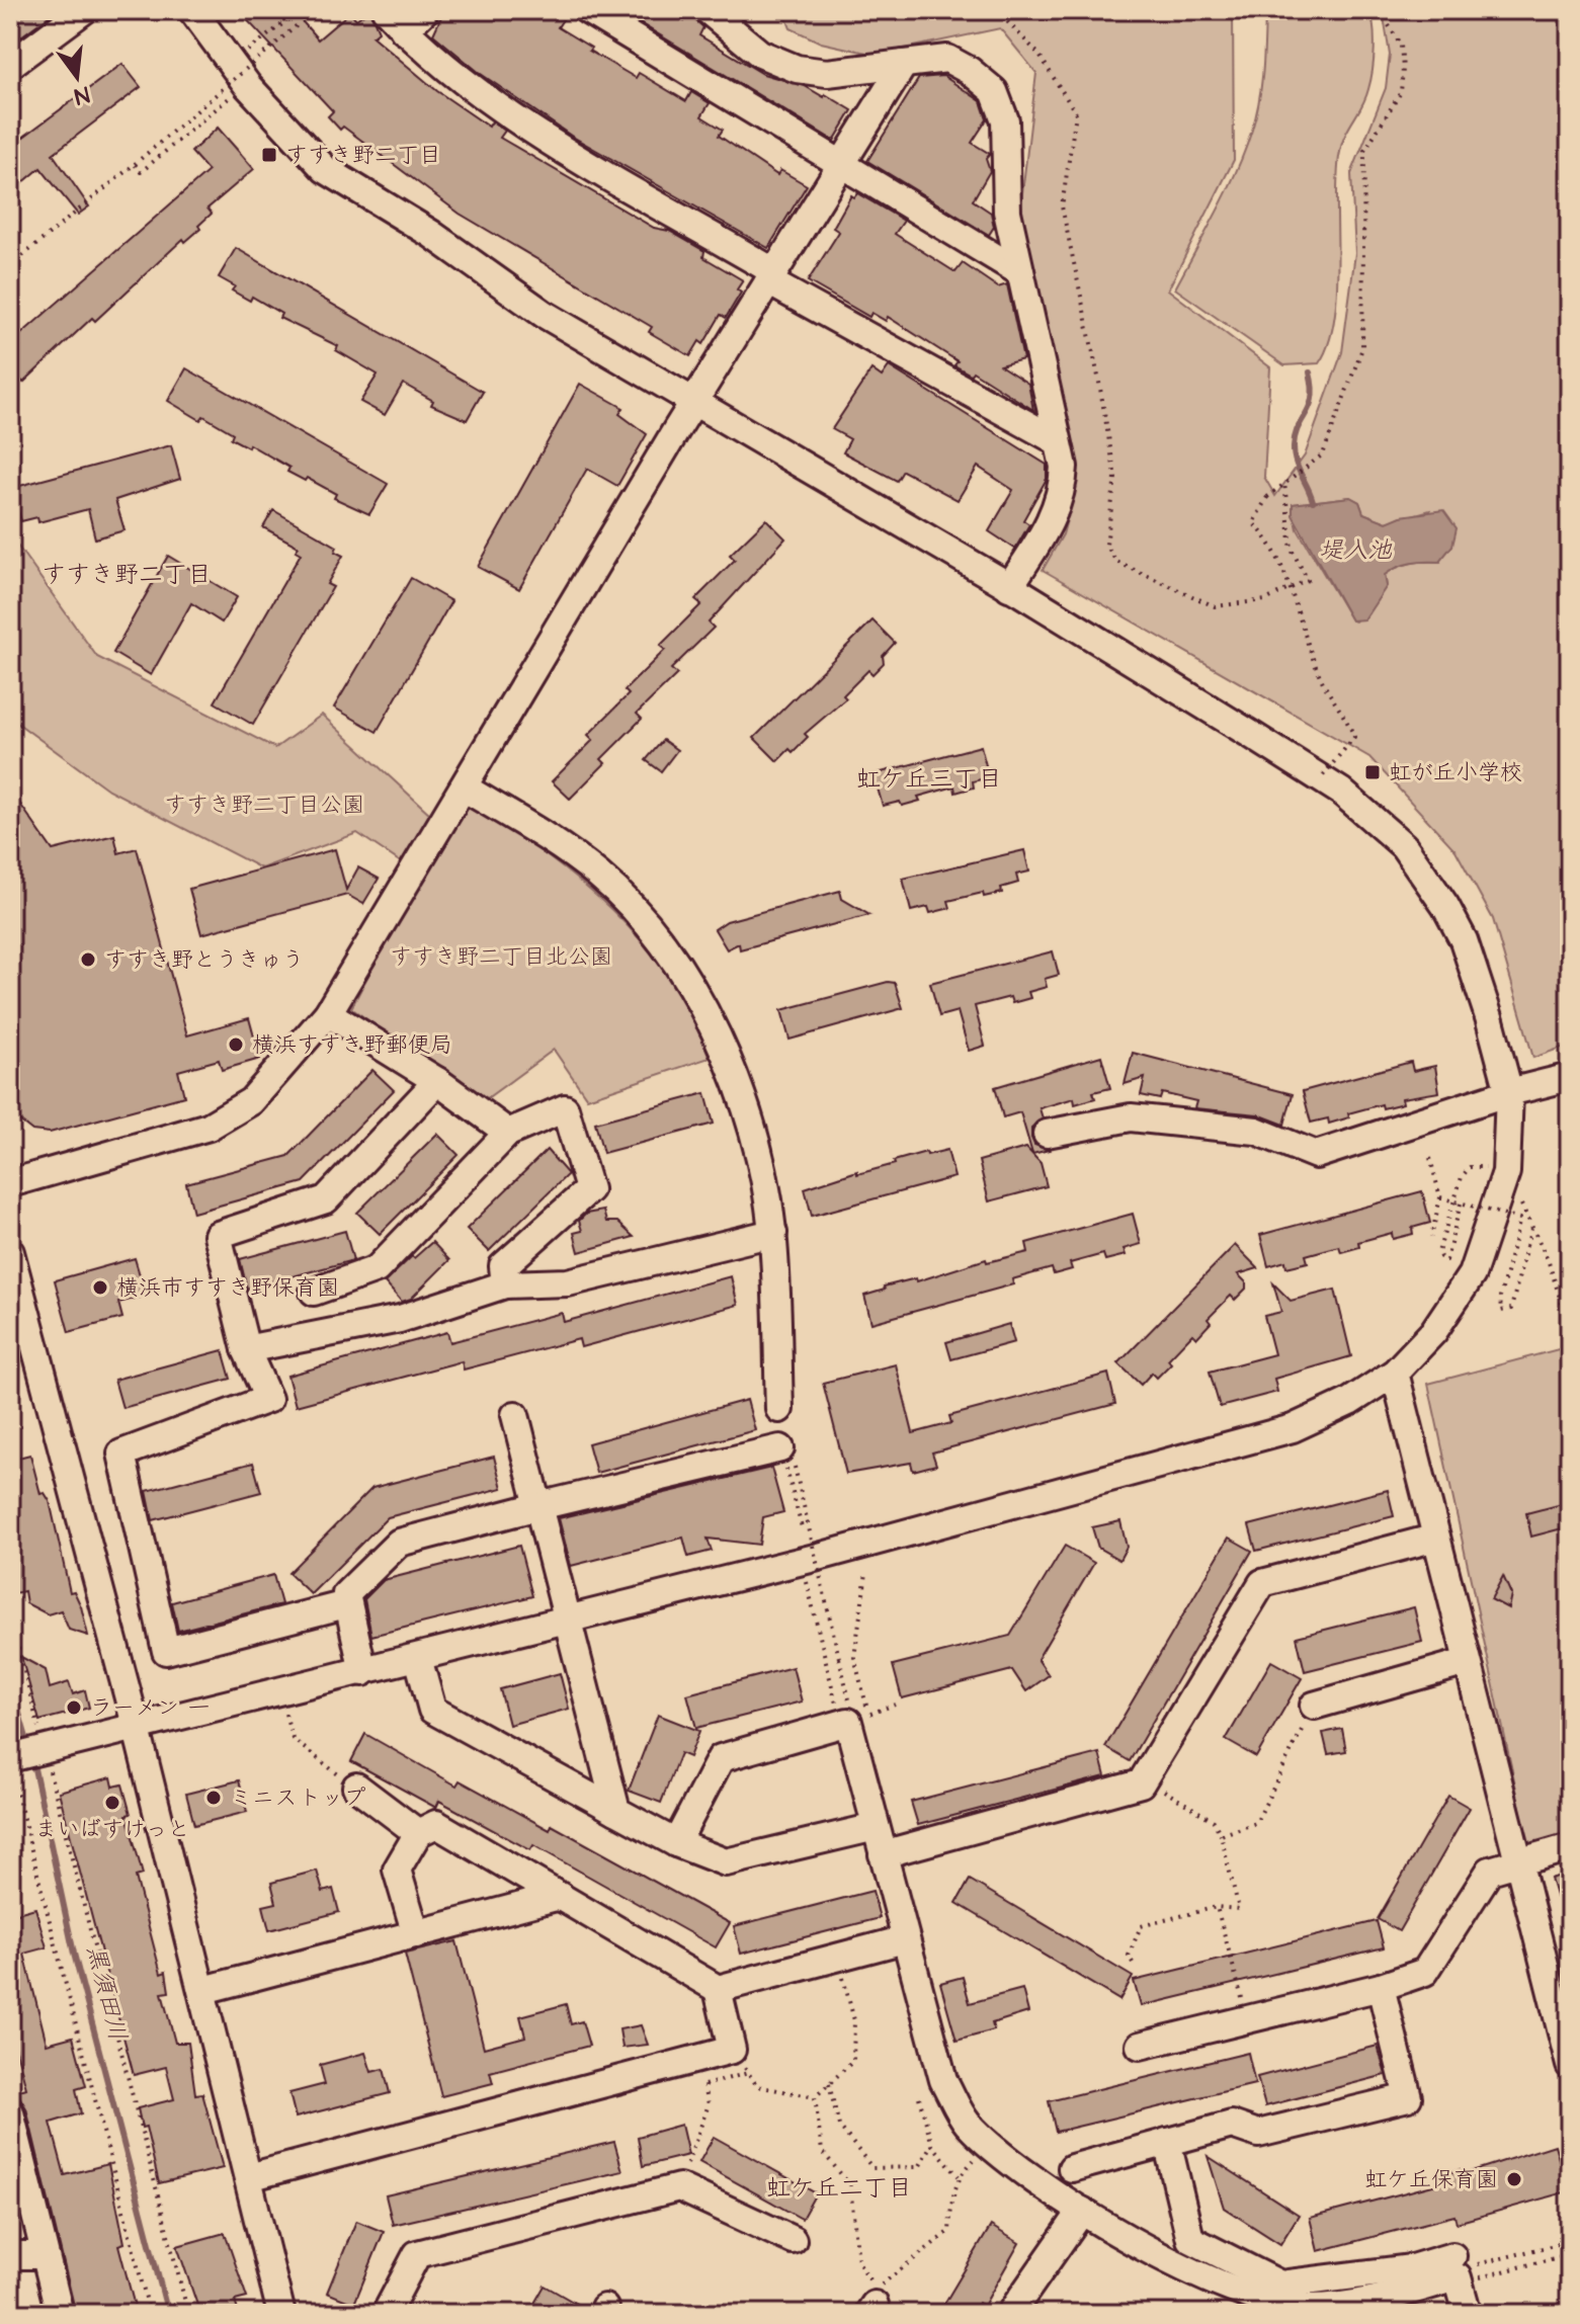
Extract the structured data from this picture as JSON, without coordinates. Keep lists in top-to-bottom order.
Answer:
{
  "districts": ["すすき野二丁目", "虹ケ丘三丁目", "虹ケ丘二丁目"],
  "water": ["堤入池", "黒須田川"],
  "parks": ["すすき野二丁目公園", "すすき野二丁目北公園"],
  "places": {
    "transit": ["すすき野二丁目", "虹が丘小学校"],
    "other": [
      "すすき野とうきゅう",
      "横浜すすき野郵便局",
      "横浜市すすき野保育園",
      "ラーメン 一",
      "ミニストップ",
      "まいばすけっと",
      "虹ケ丘保育園"
    ]
  },
  "north": "bottom"
}
